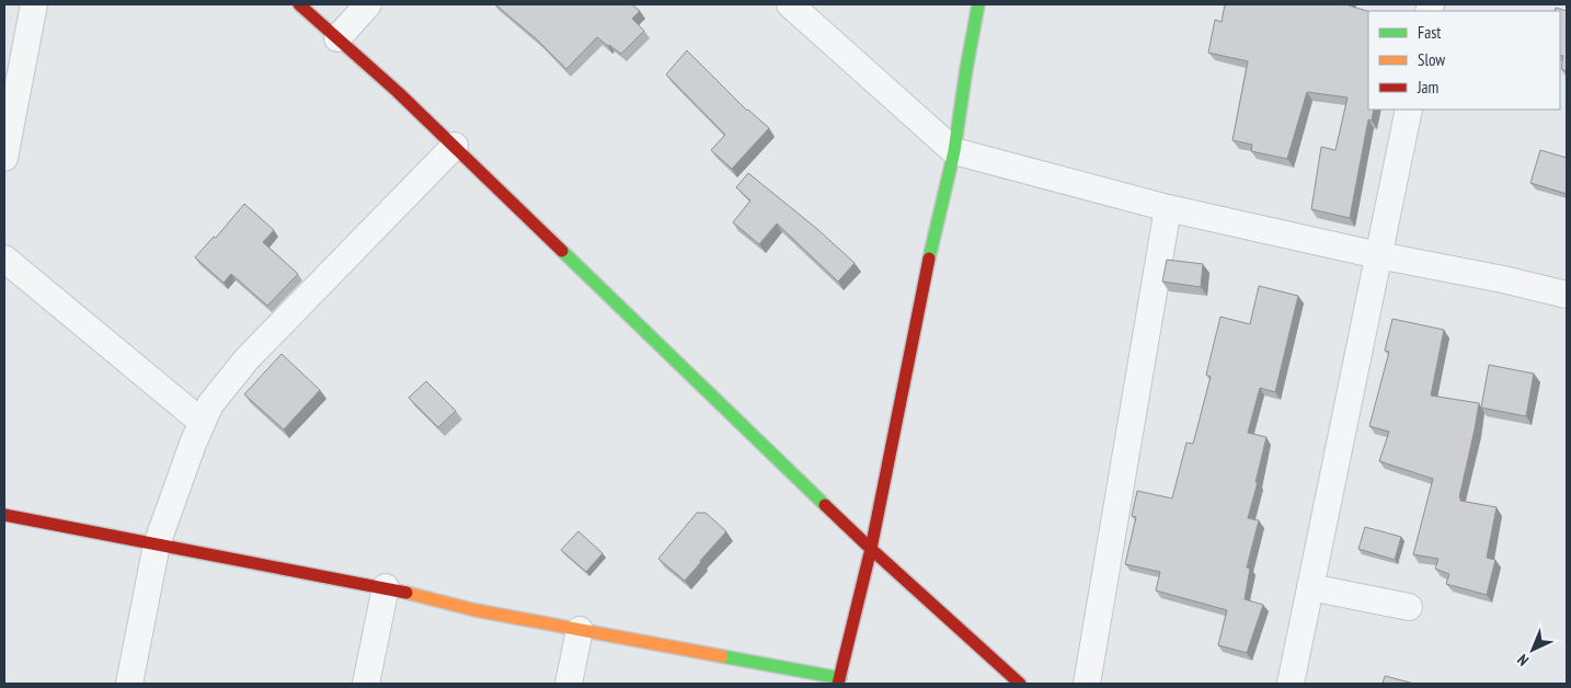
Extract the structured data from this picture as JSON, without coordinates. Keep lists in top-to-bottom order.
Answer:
{
  "legend": ["Fast", "Slow", "Jam"],
  "north": "bottom left"
}
